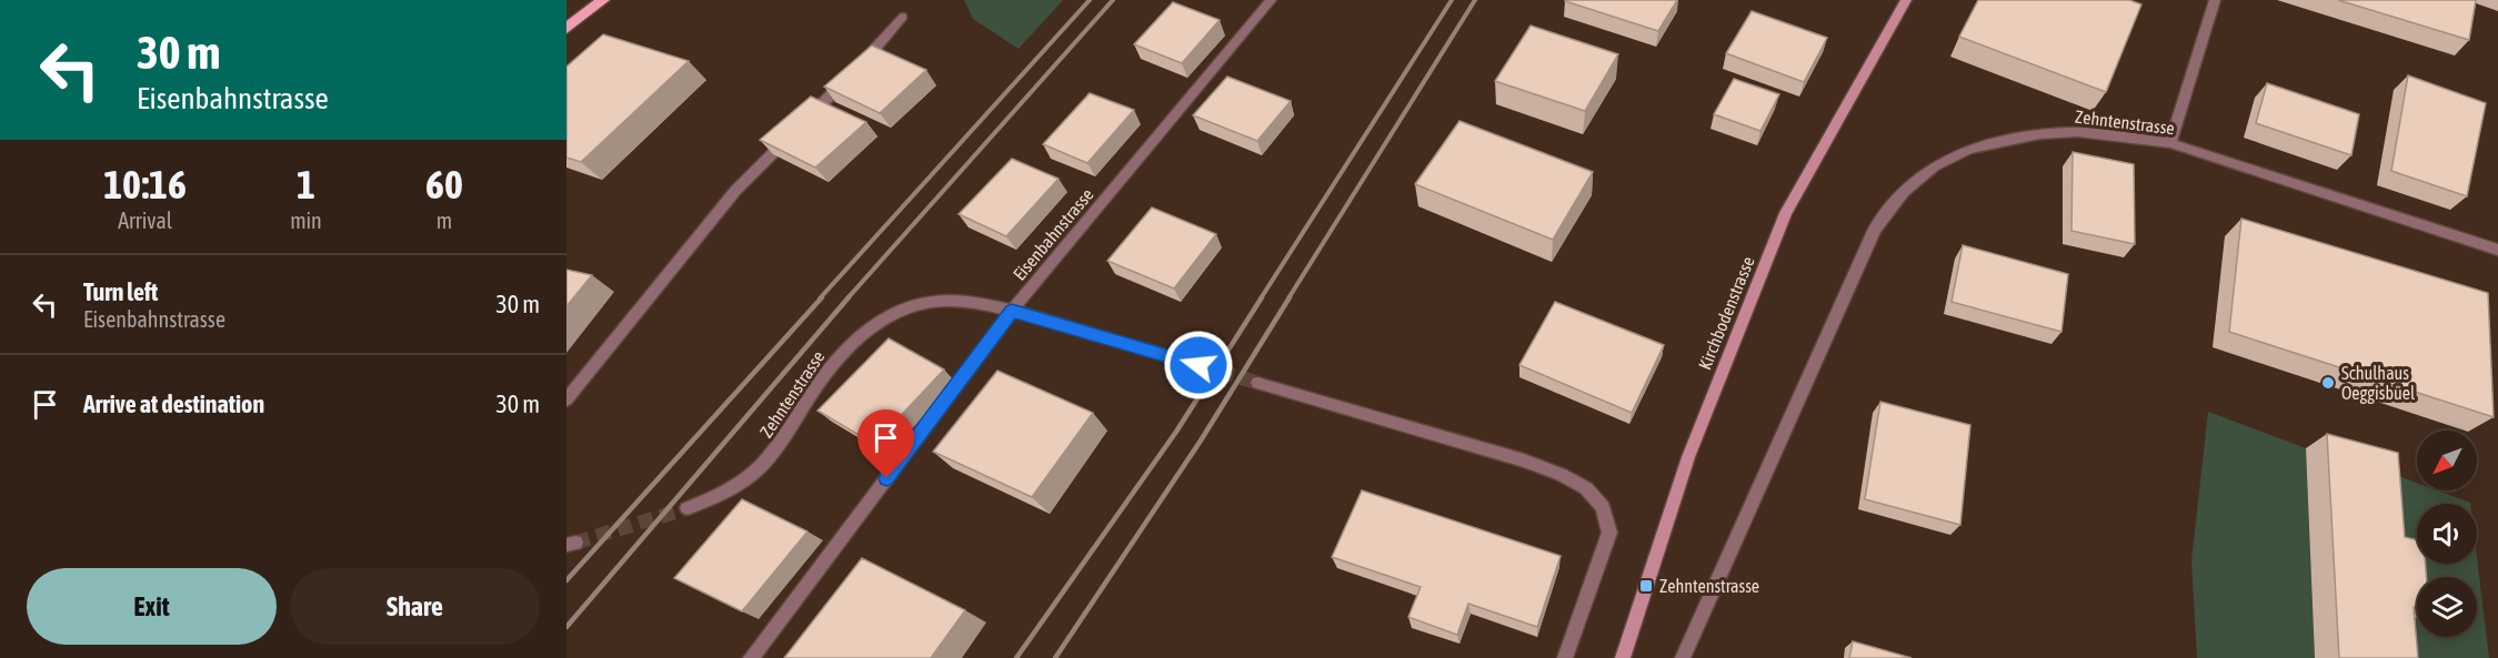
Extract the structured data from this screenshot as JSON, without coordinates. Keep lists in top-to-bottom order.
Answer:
{
  "streets": {
    "street": ["Zehntenstrasse", "Eisenbahnstrasse", "Kirchbodenstrasse"]
  },
  "crossings": [
    ["Zehntenstrasse", "Eisenbahnstrasse"]
  ],
  "places": {
    "other": ["Schulhaus Oeggisbüel"],
    "transit": ["Zehntenstrasse"]
  },
  "north": "bottom left",
  "page": {
    "turn": ["30 m", "Eisenbahnstrasse"],
    "eta": [
      "10:16",
      "Arrival",
      "1",
      "min",
      "60",
      "m"
    ],
    "list": [
      {
        "name": "Turn left",
        "note": "Eisenbahnstrasse",
        "value": "30 m"
      },
      {
        "name": "Arrive at destination",
        "value": "30 m"
      }
    ],
    "buttons": ["Exit", "Share"]
  }
}
